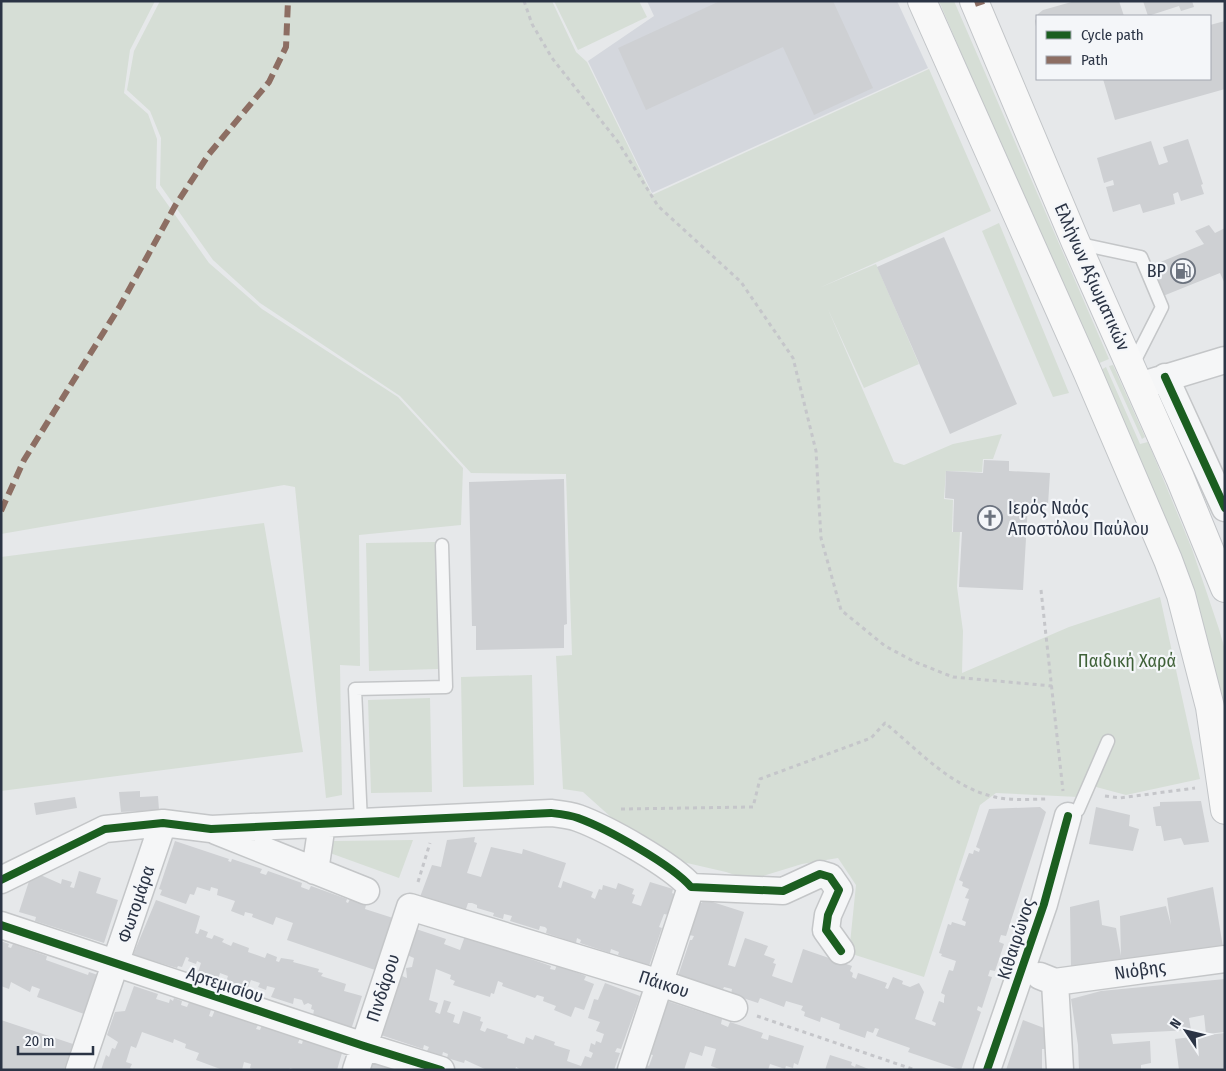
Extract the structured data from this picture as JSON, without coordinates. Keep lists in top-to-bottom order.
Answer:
{
  "streets": {
    "main road": ["Ελλήνων Αξιωματικών"],
    "street": [
      "Φωτομάρα",
      "Κιθαιρώνος",
      "Νιόβης",
      "Πάικου",
      "Αρτεμισίου",
      "Πινδάρου"
    ]
  },
  "crossings": [
    ["Φωτομάρα", "Αρτεμισίου"],
    ["Πάικου", "Πινδάρου"],
    ["Αρτεμισίου", "Πινδάρου"]
  ],
  "parks": ["Παιδική Χαρά"],
  "places": {
    "fuel station": ["BP"],
    "church": ["Ιερός Ναός Αποστόλου Παύλου"]
  },
  "legend": ["Cycle path", "Path"],
  "scale_bar": "20 m",
  "north": "top left"
}
